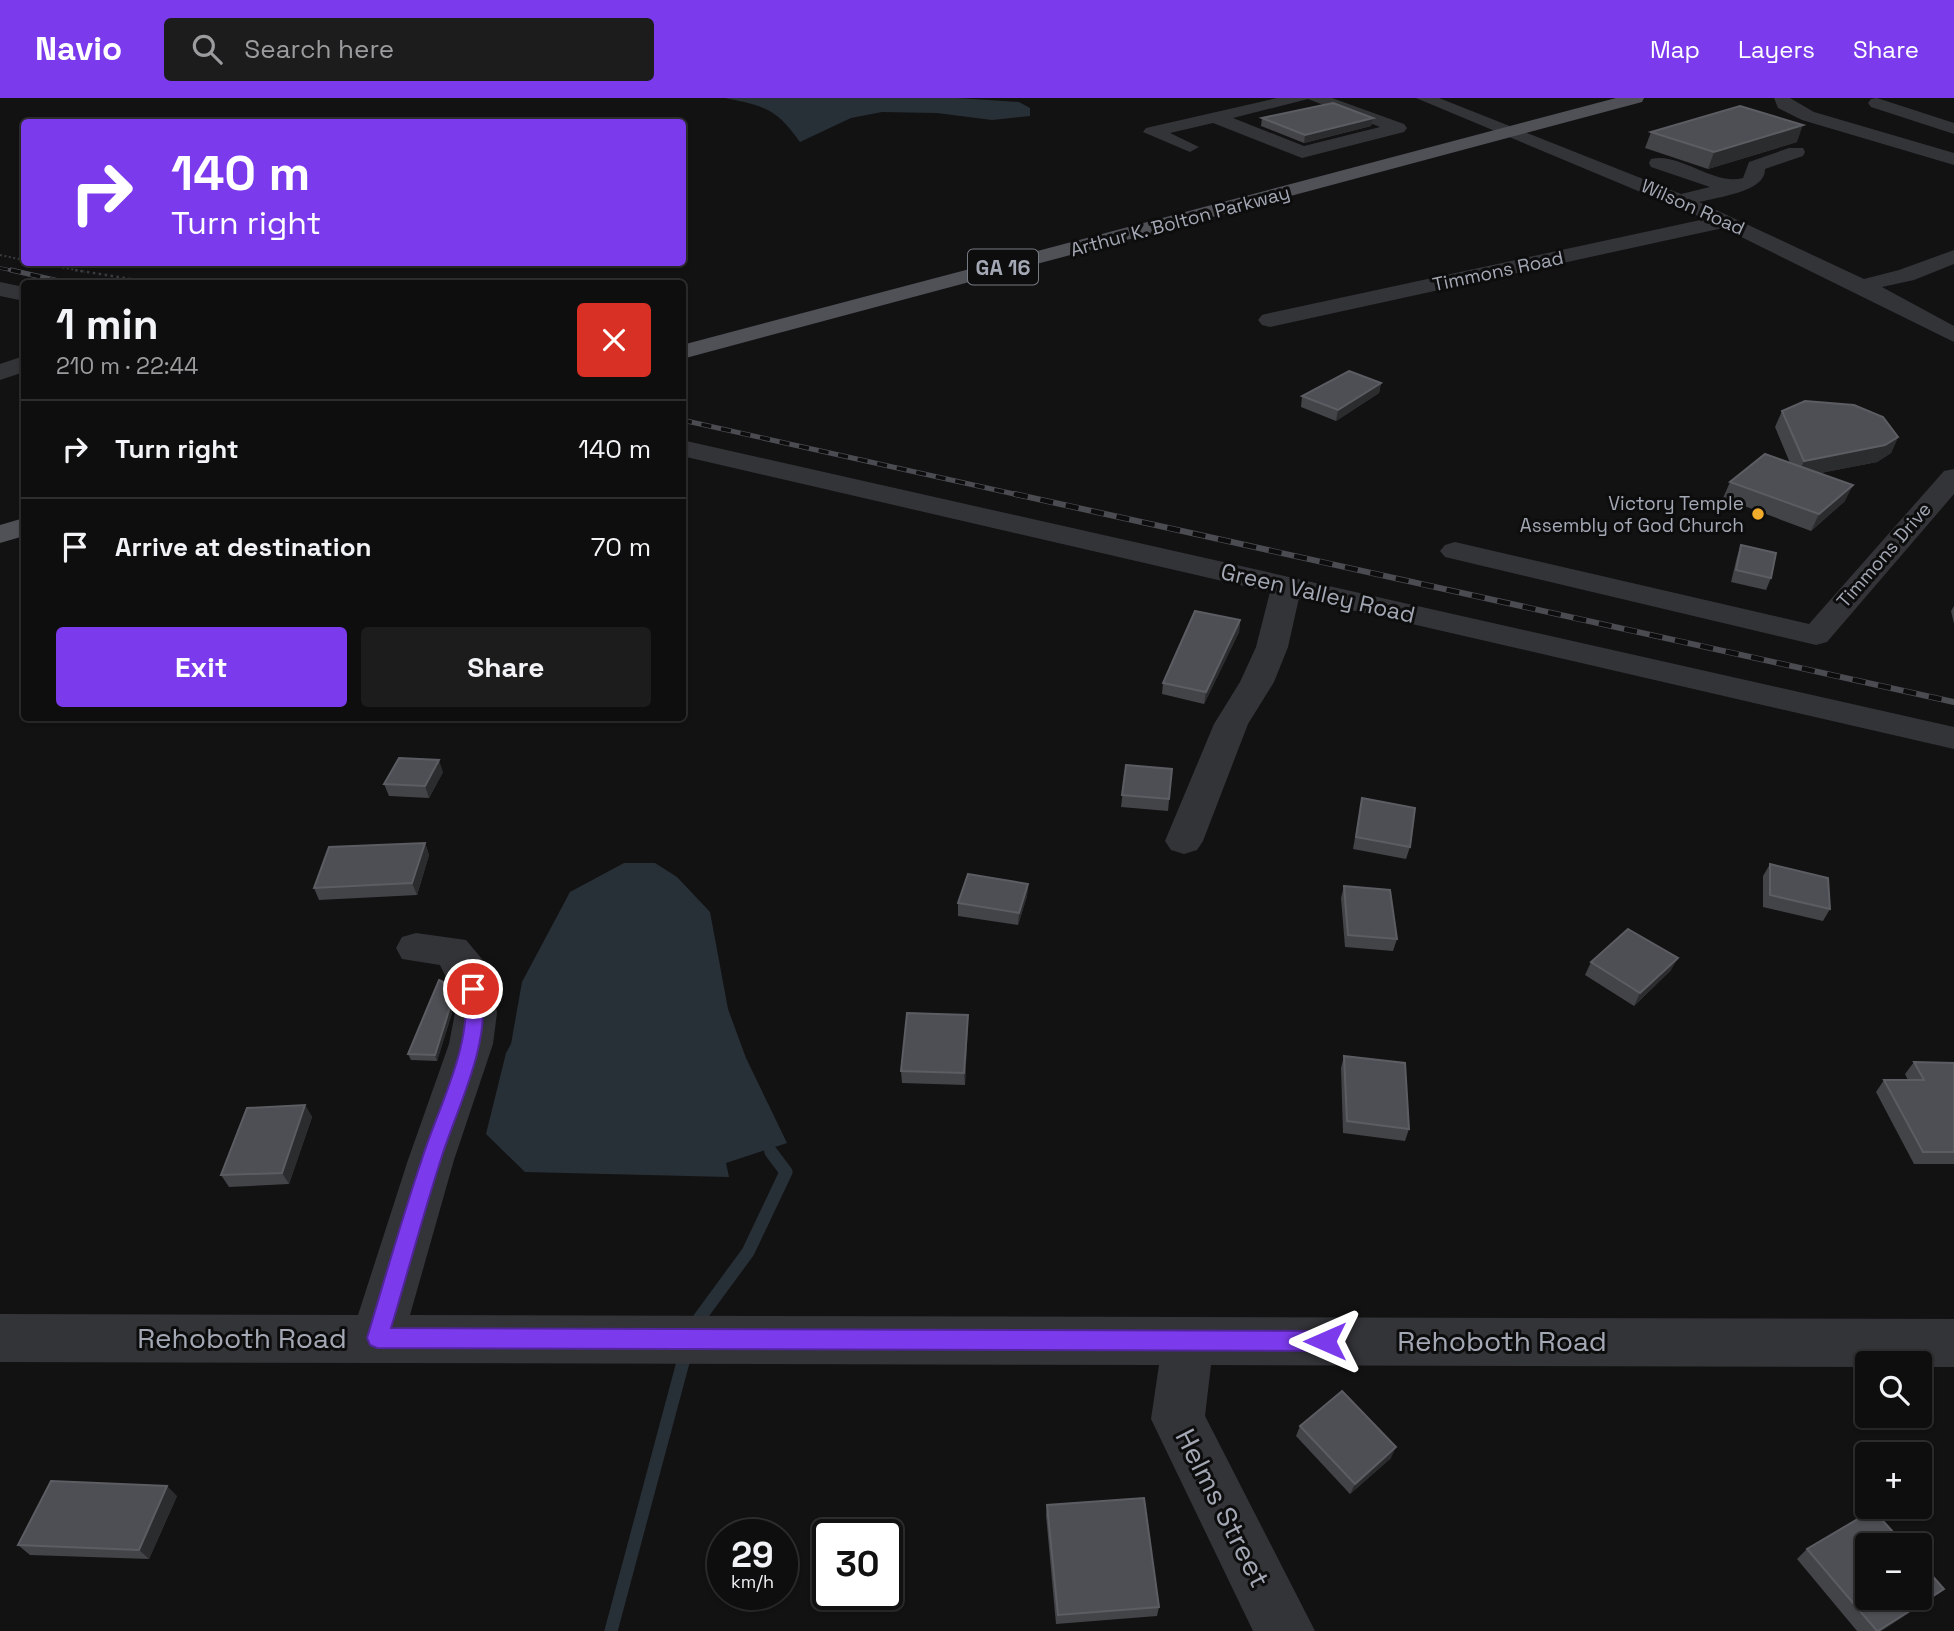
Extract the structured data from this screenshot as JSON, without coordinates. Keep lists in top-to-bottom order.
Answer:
{
  "streets": {
    "main road": ["Arthur K. Bolton Parkway", "GA 16"],
    "street": [
      "Wilson Road",
      "Timmons Road",
      "Timmons Drive",
      "Green Valley Road",
      "Rehoboth Road",
      "Helms Street"
    ]
  },
  "crossings": [
    ["Wilson Road", "Arthur K. Bolton Parkway"],
    ["Wilson Road", "Timmons Road"],
    ["Rehoboth Road", "Helms Street"]
  ],
  "places": ["Victory Temple Assembly of God Church"],
  "page": {
    "header": "Navio",
    "search": "Search here",
    "nav": ["Map", "Layers", "Share"],
    "turn": ["140 m", "Turn right"],
    "heading": ["1 min", "210 m · 22:44"],
    "list": [
      {
        "name": "Turn right",
        "value": "140 m"
      },
      {
        "name": "Arrive at destination",
        "value": "70 m"
      }
    ],
    "buttons": ["Exit", "Share"],
    "map_buttons": ["+", "−"],
    "speed": "29 km/h",
    "limit": "30"
  }
}
